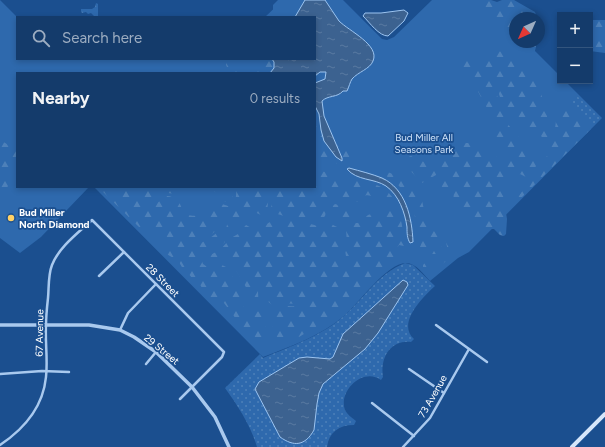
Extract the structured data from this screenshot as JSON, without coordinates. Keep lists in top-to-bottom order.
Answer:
{
  "streets": {
    "street": [
      "28 Street",
      "67 Avenue",
      "29 Street",
      "73 Avenue"
    ]
  },
  "crossings": [
    ["28 Street", "67 Avenue"],
    ["28 Street", "29 Street"],
    ["67 Avenue", "29 Street"]
  ],
  "parks": ["Bud Miller All Seasons Park"],
  "places": ["Bud Miller North Diamond"],
  "north": "bottom left",
  "page": {
    "map_buttons": ["+", "−"],
    "search": "Search here",
    "heading": ["Nearby", "0 results"]
  }
}
